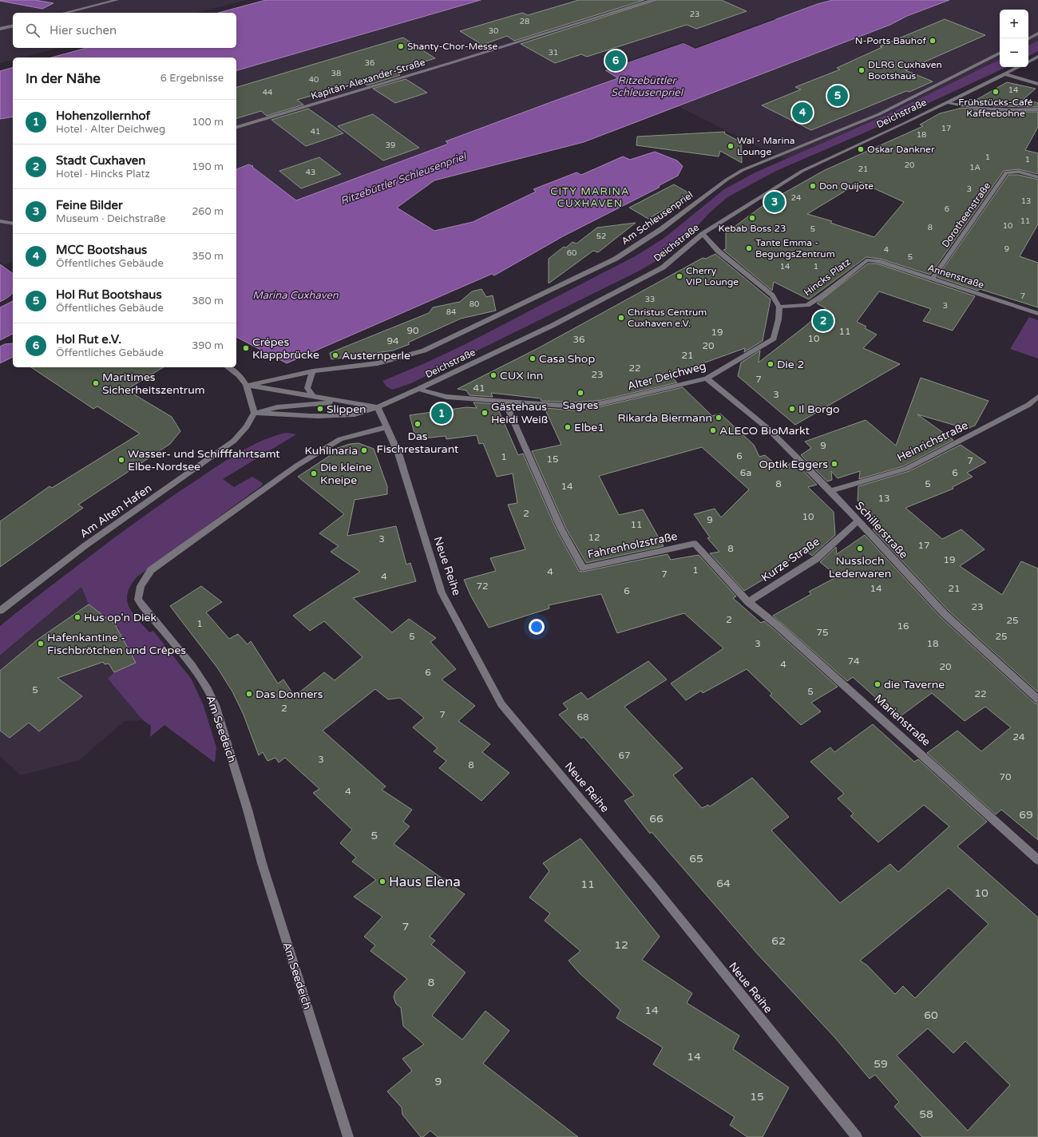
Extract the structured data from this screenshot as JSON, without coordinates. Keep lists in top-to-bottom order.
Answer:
{
  "streets": {
    "street": [
      "Kapitän-Alexander-Straße",
      "Deichstraße",
      "Dorotheenstraße",
      "Am Schleusenpriel",
      "Annenstraße",
      "Hincks Platz",
      "Alter Deichweg",
      "Heinrichstraße",
      "Am Alten Hafen",
      "Schillerstraße",
      "Fahrenholzstraße",
      "Kurze Straße",
      "Neue Reihe",
      "Marienstraße",
      "Am Seedeich"
    ]
  },
  "crossings": [
    ["Deichstraße", "Alter Deichweg"],
    ["Deichstraße", "Am Alten Hafen"],
    ["Deichstraße", "Neue Reihe"],
    ["Dorotheenstraße", "Annenstraße"],
    ["Annenstraße", "Hincks Platz"],
    ["Hincks Platz", "Alter Deichweg"],
    ["Alter Deichweg", "Schillerstraße"],
    ["Alter Deichweg", "Fahrenholzstraße"],
    ["Heinrichstraße", "Schillerstraße"],
    ["Schillerstraße", "Kurze Straße"],
    ["Fahrenholzstraße", "Kurze Straße"],
    ["Fahrenholzstraße", "Marienstraße"],
    ["Kurze Straße", "Marienstraße"],
    ["Neue Reihe", "Am Seedeich"]
  ],
  "districts": ["CITY MARINA CUXHAVEN"],
  "water": ["Ritzebüttler Schleusenpriel", "Marina Cuxhaven"],
  "places": [
    "N-Ports Bauhof",
    "Shanty-Chor-Messe",
    "DLRG Cuxhaven Bootshaus",
    "Frühstücks-Café Kaffeebohne",
    "Wal - Marina Lounge",
    "Oskar Dankner",
    "Don Quijote",
    "Kebab Boss 23",
    "Tante Emma - BegungsZentrum",
    "Cherry VIP Lounge",
    "Christus Centrum Cuxhaven e.V.",
    "Crépes Klappbrücke",
    "Austernperle",
    "Casa Shop",
    "Die 2",
    "CUX Inn",
    "Maritimes Sicherheitszentrum",
    "Sagres",
    "Slippen",
    "Il Borgo",
    "Gästehaus Heidi Weiß",
    "Rikarda Biermann",
    "Das Fischrestaurant",
    "Elbe1",
    "ALECO BioMarkt",
    "Kuhlinaria",
    "Wasser- und Schifffahrtsamt Elbe-Nordsee",
    "Optik Eggers",
    "Die kleine Kneipe",
    "Nussloch Lederwaren",
    "Hus op'n Diek",
    "Hafenkantine - Fischbrötchen und Crêpes",
    "die Taverne",
    "Das Donners",
    "Haus Elena"
  ],
  "house_numbers": [
    "23",
    "28",
    "30",
    "31",
    "36",
    "38",
    "40",
    "14",
    "44",
    "17",
    "41",
    "18",
    "39",
    "1",
    "1",
    "20",
    "1A",
    "21",
    "43",
    "3",
    "24",
    "13",
    "6",
    "11",
    "10",
    "8",
    "5",
    "52",
    "9",
    "4",
    "60",
    "5",
    "14",
    "1",
    "7",
    "33",
    "80",
    "3",
    "84",
    "90",
    "11",
    "19",
    "10",
    "36",
    "94",
    "20",
    "21",
    "22",
    "23",
    "7",
    "41",
    "3",
    "9",
    "6",
    "1",
    "15",
    "7",
    "6a",
    "6",
    "8",
    "5",
    "14",
    "13",
    "2",
    "10",
    "9",
    "11",
    "12",
    "3",
    "17",
    "8",
    "19",
    "1",
    "4",
    "7",
    "4",
    "72",
    "14",
    "21",
    "6",
    "23",
    "2",
    "25",
    "1",
    "16",
    "75",
    "5",
    "25",
    "3",
    "18",
    "74",
    "4",
    "20",
    "6",
    "5",
    "5",
    "22",
    "2",
    "7",
    "68",
    "24",
    "67",
    "3",
    "8",
    "70",
    "4",
    "69",
    "66",
    "5",
    "65",
    "64",
    "11",
    "10",
    "7",
    "62",
    "12",
    "8",
    "14",
    "60",
    "14",
    "59",
    "9",
    "15",
    "58"
  ],
  "page": {
    "map_buttons": ["+", "−"],
    "search": "Hier suchen",
    "pins": [
      "6",
      "5",
      "4",
      "3",
      "2",
      "1"
    ],
    "heading": ["In der Nähe", "6 Ergebnisse"],
    "list": [
      {
        "mark": "1",
        "name": "Hohenzollernhof",
        "note": "Hotel · Alter Deichweg",
        "value": "100 m"
      },
      {
        "mark": "2",
        "name": "Stadt Cuxhaven",
        "note": "Hotel · Hincks Platz",
        "value": "190 m"
      },
      {
        "mark": "3",
        "name": "Feine Bilder",
        "note": "Museum · Deichstraße",
        "value": "260 m"
      },
      {
        "mark": "4",
        "name": "MCC Bootshaus",
        "note": "Öffentliches Gebäude",
        "value": "350 m"
      },
      {
        "mark": "5",
        "name": "Hol Rut Bootshaus",
        "note": "Öffentliches Gebäude",
        "value": "380 m"
      },
      {
        "mark": "6",
        "name": "Hol Rut e.V.",
        "note": "Öffentliches Gebäude",
        "value": "390 m"
      }
    ]
  }
}
